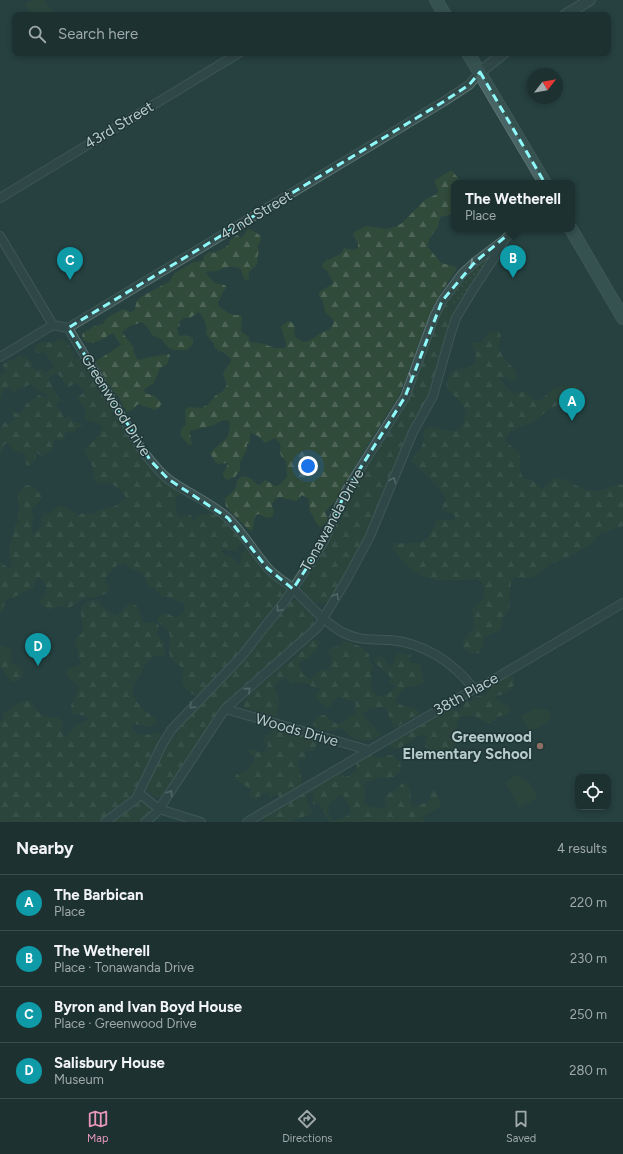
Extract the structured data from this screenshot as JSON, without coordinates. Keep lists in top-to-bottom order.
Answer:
{
  "streets": {
    "street": [
      "43rd Street",
      "42nd Street",
      "Greenwood Drive",
      "Tonawanda Drive",
      "38th Place",
      "Woods Drive"
    ]
  },
  "crossings": [
    ["42nd Street", "Greenwood Drive"],
    ["Greenwood Drive", "Tonawanda Drive"],
    ["Greenwood Drive", "38th Place"],
    ["Tonawanda Drive", "Woods Drive"],
    ["38th Place", "Woods Drive"]
  ],
  "places": ["Greenwood Elementary School"],
  "north": "top right",
  "page": {
    "search": "Search here",
    "popup": ["The Wetherell", "Place"],
    "pins": [
      "B",
      "C",
      "A",
      "D"
    ],
    "heading": ["Nearby", "4 results"],
    "list": [
      {
        "mark": "A",
        "name": "The Barbican",
        "note": "Place",
        "value": "220 m"
      },
      {
        "mark": "B",
        "name": "The Wetherell",
        "note": "Place · Tonawanda Drive",
        "value": "230 m"
      },
      {
        "mark": "C",
        "name": "Byron and Ivan Boyd House",
        "note": "Place · Greenwood Drive",
        "value": "250 m"
      },
      {
        "mark": "D",
        "name": "Salisbury House",
        "note": "Museum",
        "value": "280 m"
      }
    ],
    "nav": ["Map", "Directions", "Saved"]
  }
}
